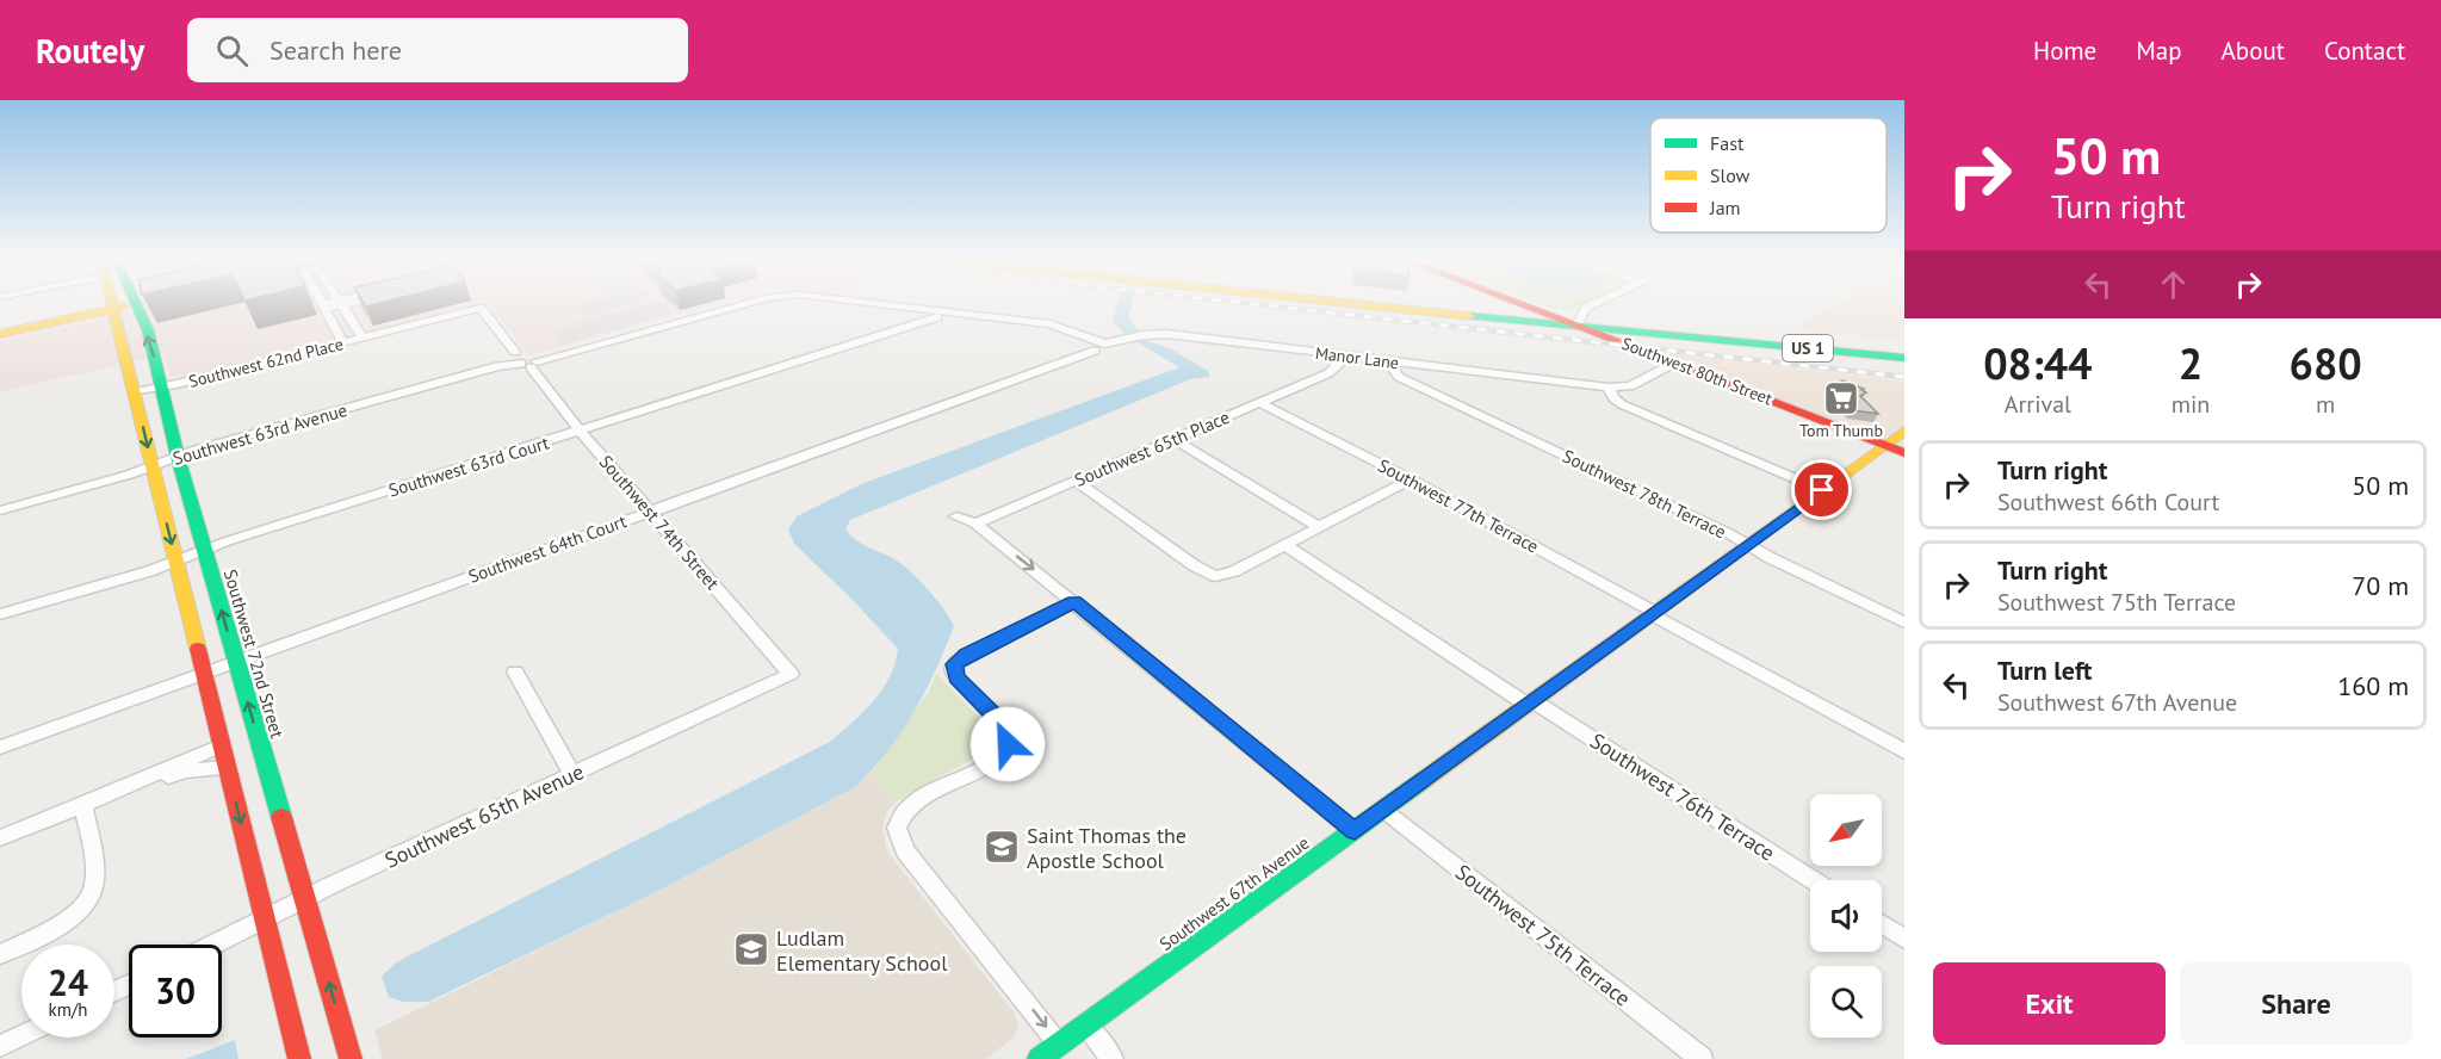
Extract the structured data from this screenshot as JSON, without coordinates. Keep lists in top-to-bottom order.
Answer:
{
  "streets": {
    "main road": [
      "US 1",
      "Southwest 80th Street",
      "Southwest 72nd Street",
      "Southwest 67th Avenue"
    ],
    "street": [
      "Manor Lane",
      "Southwest 62nd Place",
      "Southwest 63rd Avenue",
      "Southwest 65th Place",
      "Southwest 63rd Court",
      "Southwest 78th Terrace",
      "Southwest 77th Terrace",
      "Southwest 74th Street",
      "Southwest 64th Court",
      "Southwest 76th Terrace",
      "Southwest 65th Avenue",
      "Southwest 75th Terrace"
    ]
  },
  "crossings": [
    ["US 1", "Southwest 80th Street"],
    ["Manor Lane", "Southwest 65th Place"],
    ["Manor Lane", "Southwest 78th Terrace"],
    ["Manor Lane", "Southwest 64th Court"],
    ["Southwest 62nd Place", "Southwest 72nd Street"],
    ["Southwest 80th Street", "Southwest 67th Avenue"],
    ["Southwest 63rd Avenue", "Southwest 74th Street"],
    ["Southwest 63rd Avenue", "Southwest 64th Court"],
    ["Southwest 63rd Avenue", "Southwest 72nd Street"],
    ["Southwest 65th Place", "Southwest 77th Terrace"],
    ["Southwest 63rd Court", "Southwest 74th Street"],
    ["Southwest 63rd Court", "Southwest 72nd Street"],
    ["Southwest 78th Terrace", "Southwest 67th Avenue"],
    ["Southwest 77th Terrace", "Southwest 67th Avenue"],
    ["Southwest 74th Street", "Southwest 64th Court"],
    ["Southwest 74th Street", "Southwest 65th Avenue"],
    ["Southwest 64th Court", "Southwest 72nd Street"],
    ["Southwest 72nd Street", "Southwest 65th Avenue"],
    ["Southwest 76th Terrace", "Southwest 67th Avenue"],
    ["Southwest 67th Avenue", "Southwest 75th Terrace"]
  ],
  "places": {
    "supermarket": ["Tom Thumb"],
    "school or university": ["Saint Thomas the Apostle School", "Ludlam Elementary School"]
  },
  "legend": ["Fast", "Slow", "Jam"],
  "north": "bottom left",
  "page": {
    "header": "Routely",
    "search": "Search here",
    "nav": [
      "Home",
      "Map",
      "About",
      "Contact"
    ],
    "turn": ["50 m", "Turn right"],
    "eta": [
      "08:44",
      "Arrival",
      "2",
      "min",
      "680",
      "m"
    ],
    "list": [
      {
        "name": "Turn right",
        "note": "Southwest 66th Court",
        "value": "50 m"
      },
      {
        "name": "Turn right",
        "note": "Southwest 75th Terrace",
        "value": "70 m"
      },
      {
        "name": "Turn left",
        "note": "Southwest 67th Avenue",
        "value": "160 m"
      }
    ],
    "speed": "24 km/h",
    "limit": "30",
    "buttons": ["Exit", "Share"]
  }
}
